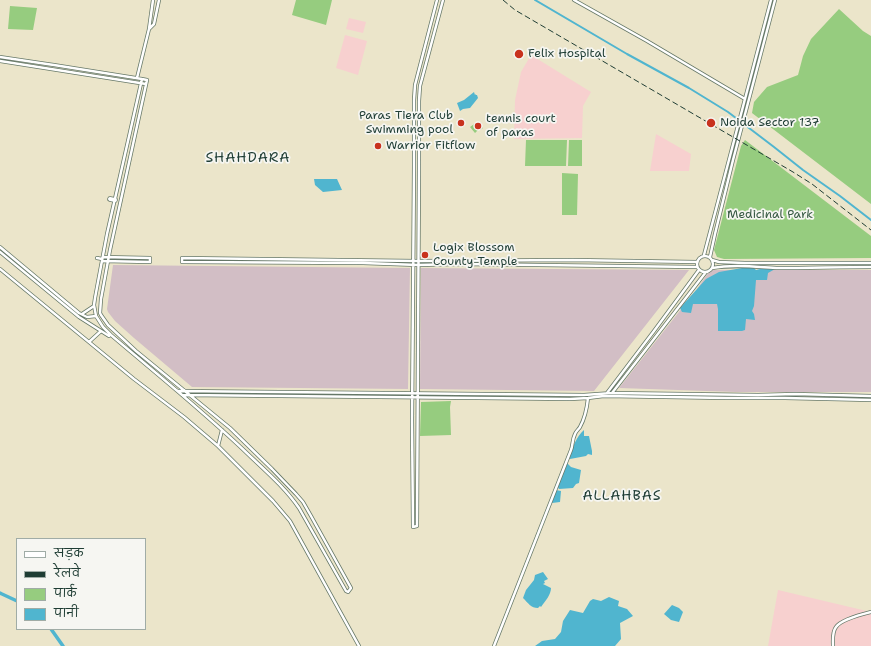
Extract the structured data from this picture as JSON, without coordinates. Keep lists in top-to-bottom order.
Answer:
{
  "districts": ["SHAHDARA", "ALLAHBAS"],
  "parks": ["Medicinal Park"],
  "places": [
    "Felix Hospital",
    "Paras Tiera Club Swimming pool",
    "Noida Sector 137",
    "tennis court of paras",
    "Warrior Fitflow",
    "Logix Blossom County Temple"
  ],
  "legend": [
    "सड़क",
    "रेलवे",
    "पार्क",
    "पानी"
  ]
}
